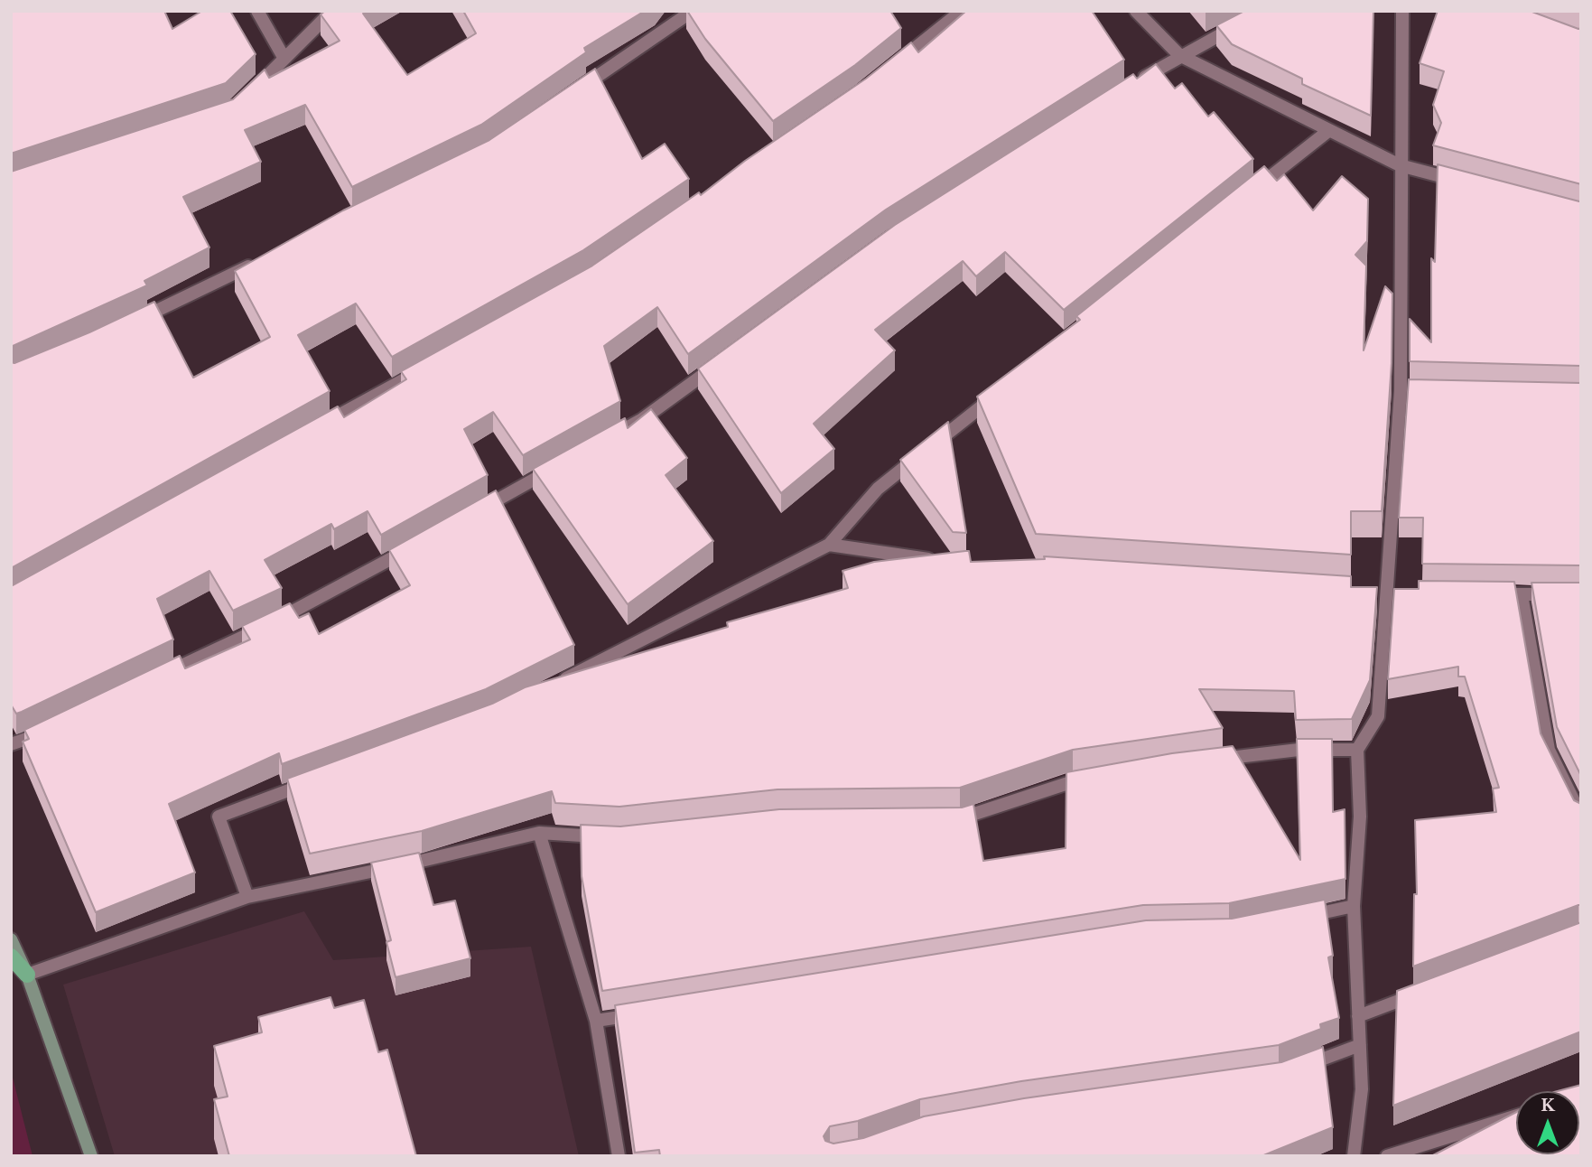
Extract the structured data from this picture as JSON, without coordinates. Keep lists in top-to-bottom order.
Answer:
{
  "north": "top"
}
